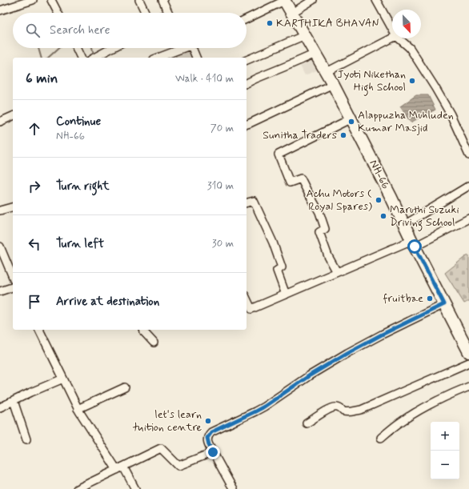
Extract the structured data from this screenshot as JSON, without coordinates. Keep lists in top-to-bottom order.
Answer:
{
  "streets": {
    "main road": ["NH-66"]
  },
  "places": [
    "KARTHIKA BHAVAN",
    "Jyoti Nikethan High School",
    "Alappuzha Muhluden Kumar Masjid",
    "Sunitha Traders",
    "Achu Motors ( Royal Spares)",
    "Maruthi Suzuki Driving School",
    "fruitbae",
    "let's learn tuition centre"
  ],
  "north": "bottom right",
  "page": {
    "search": "Search here",
    "heading": ["6 min", "Walk · 410 m"],
    "list": [
      ["Continue", "NH-66", "70 m"],
      ["Turn right", "310 m"],
      ["Turn left", "30 m"],
      "Arrive at destination"
    ],
    "map_buttons": ["+", "−"]
  }
}
